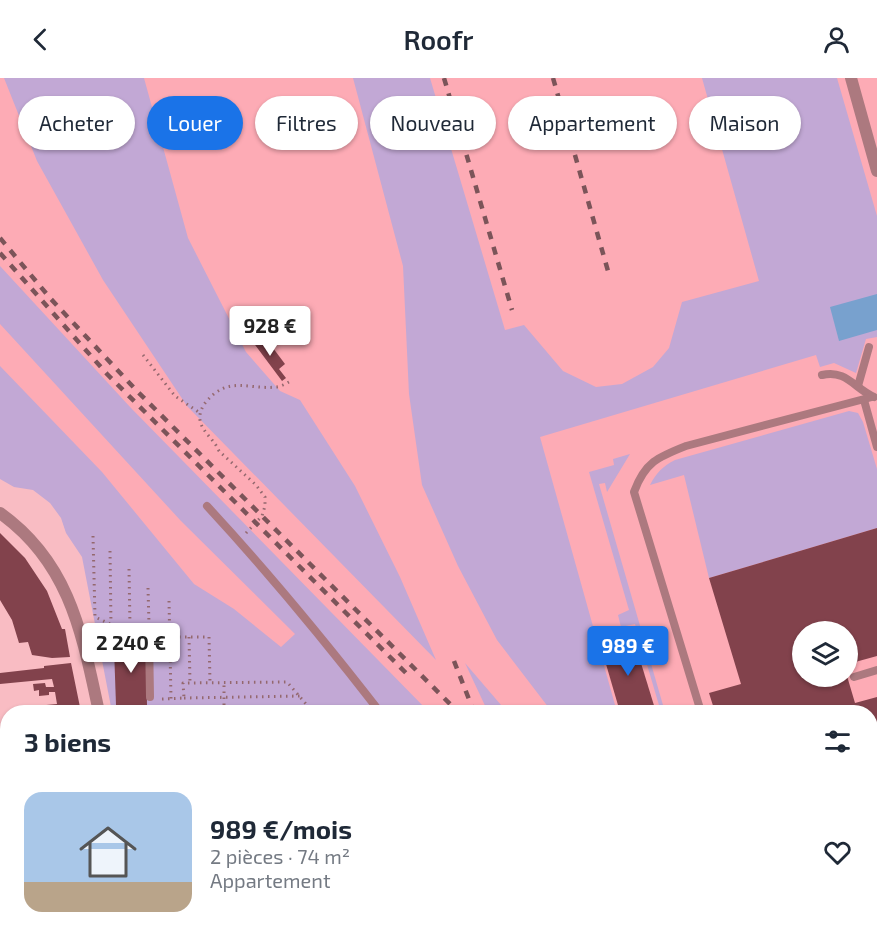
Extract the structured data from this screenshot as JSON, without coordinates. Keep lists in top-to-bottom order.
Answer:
{
  "page": {
    "header": "Roofr",
    "chip": [
      "Acheter",
      "Louer",
      "Filtres",
      "Nouveau",
      "Appartement",
      "Maison"
    ],
    "price": ["928 €", "2 240 €", "989 €"],
    "heading": "3 biens",
    "list": [
      {
        "name": "989 €/mois",
        "note": "2 pièces · 74 m² · Appartement"
      }
    ]
  }
}
